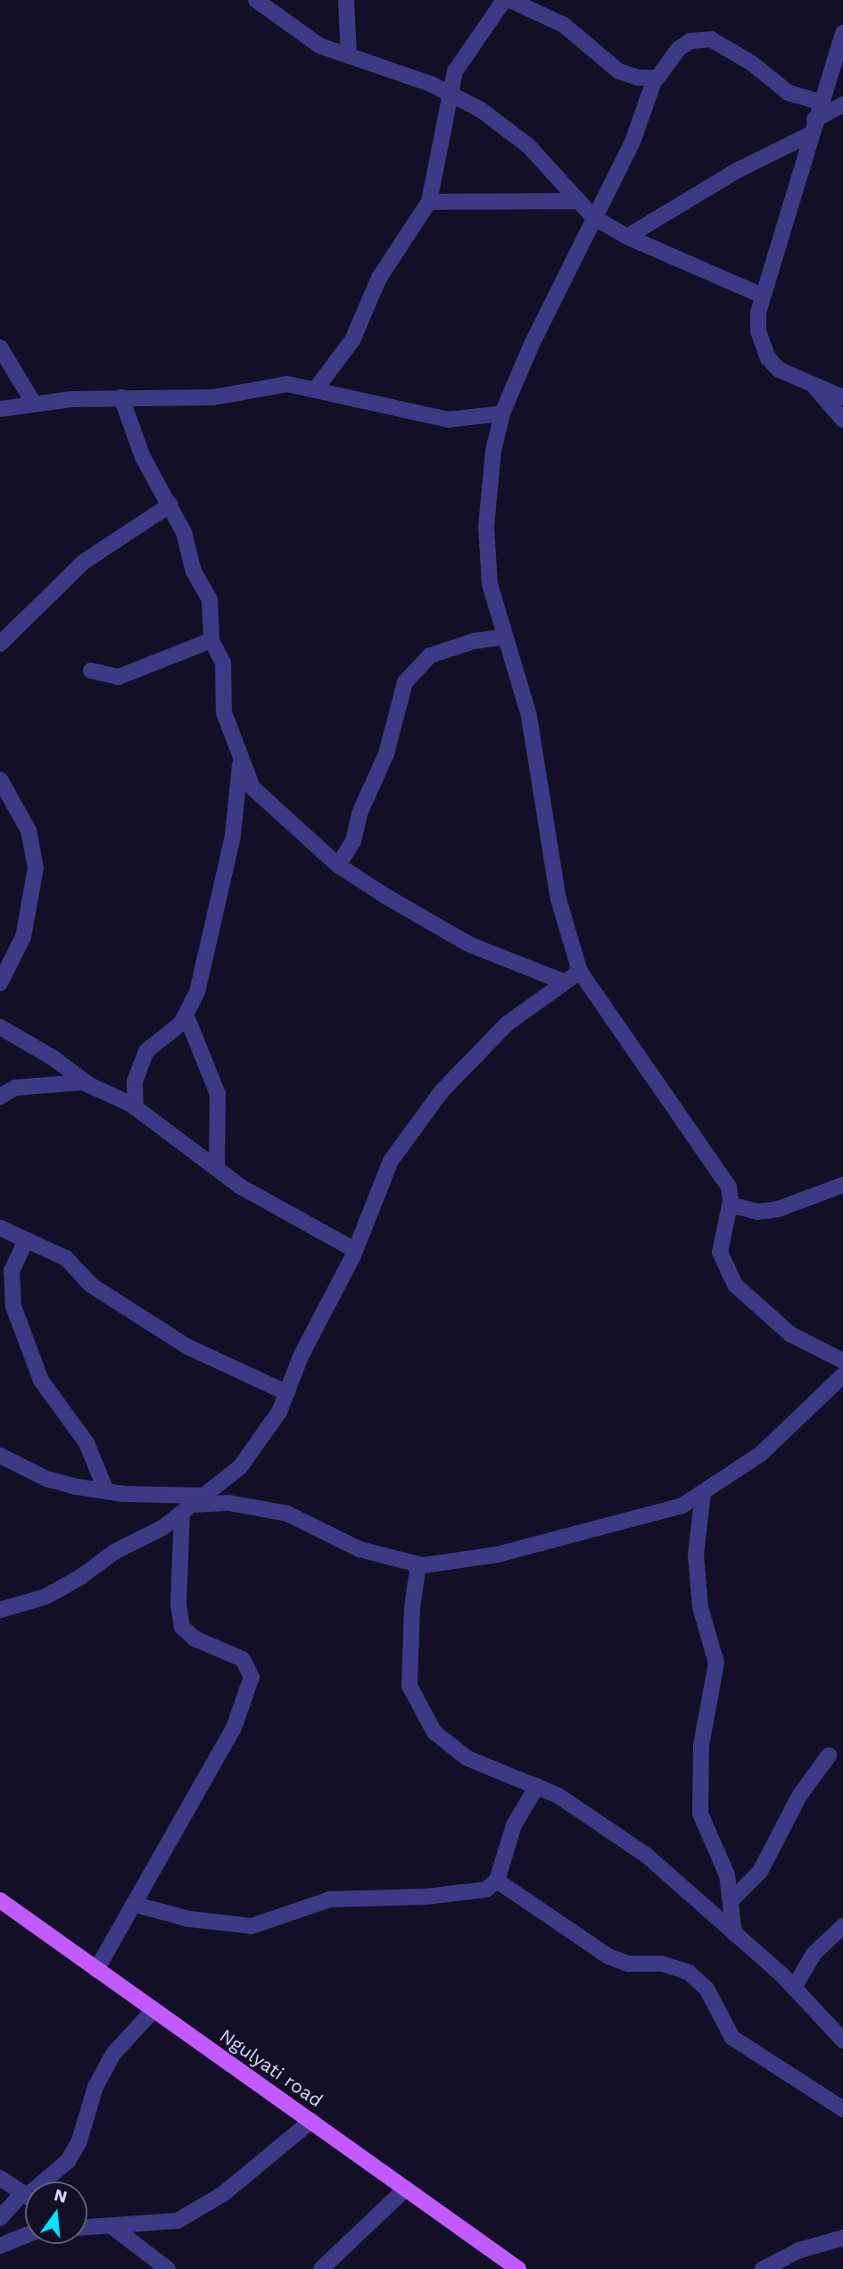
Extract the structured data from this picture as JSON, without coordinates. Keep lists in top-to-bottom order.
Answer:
{
  "streets": {
    "main road": ["Ngulyati road"]
  },
  "north": "top"
}
